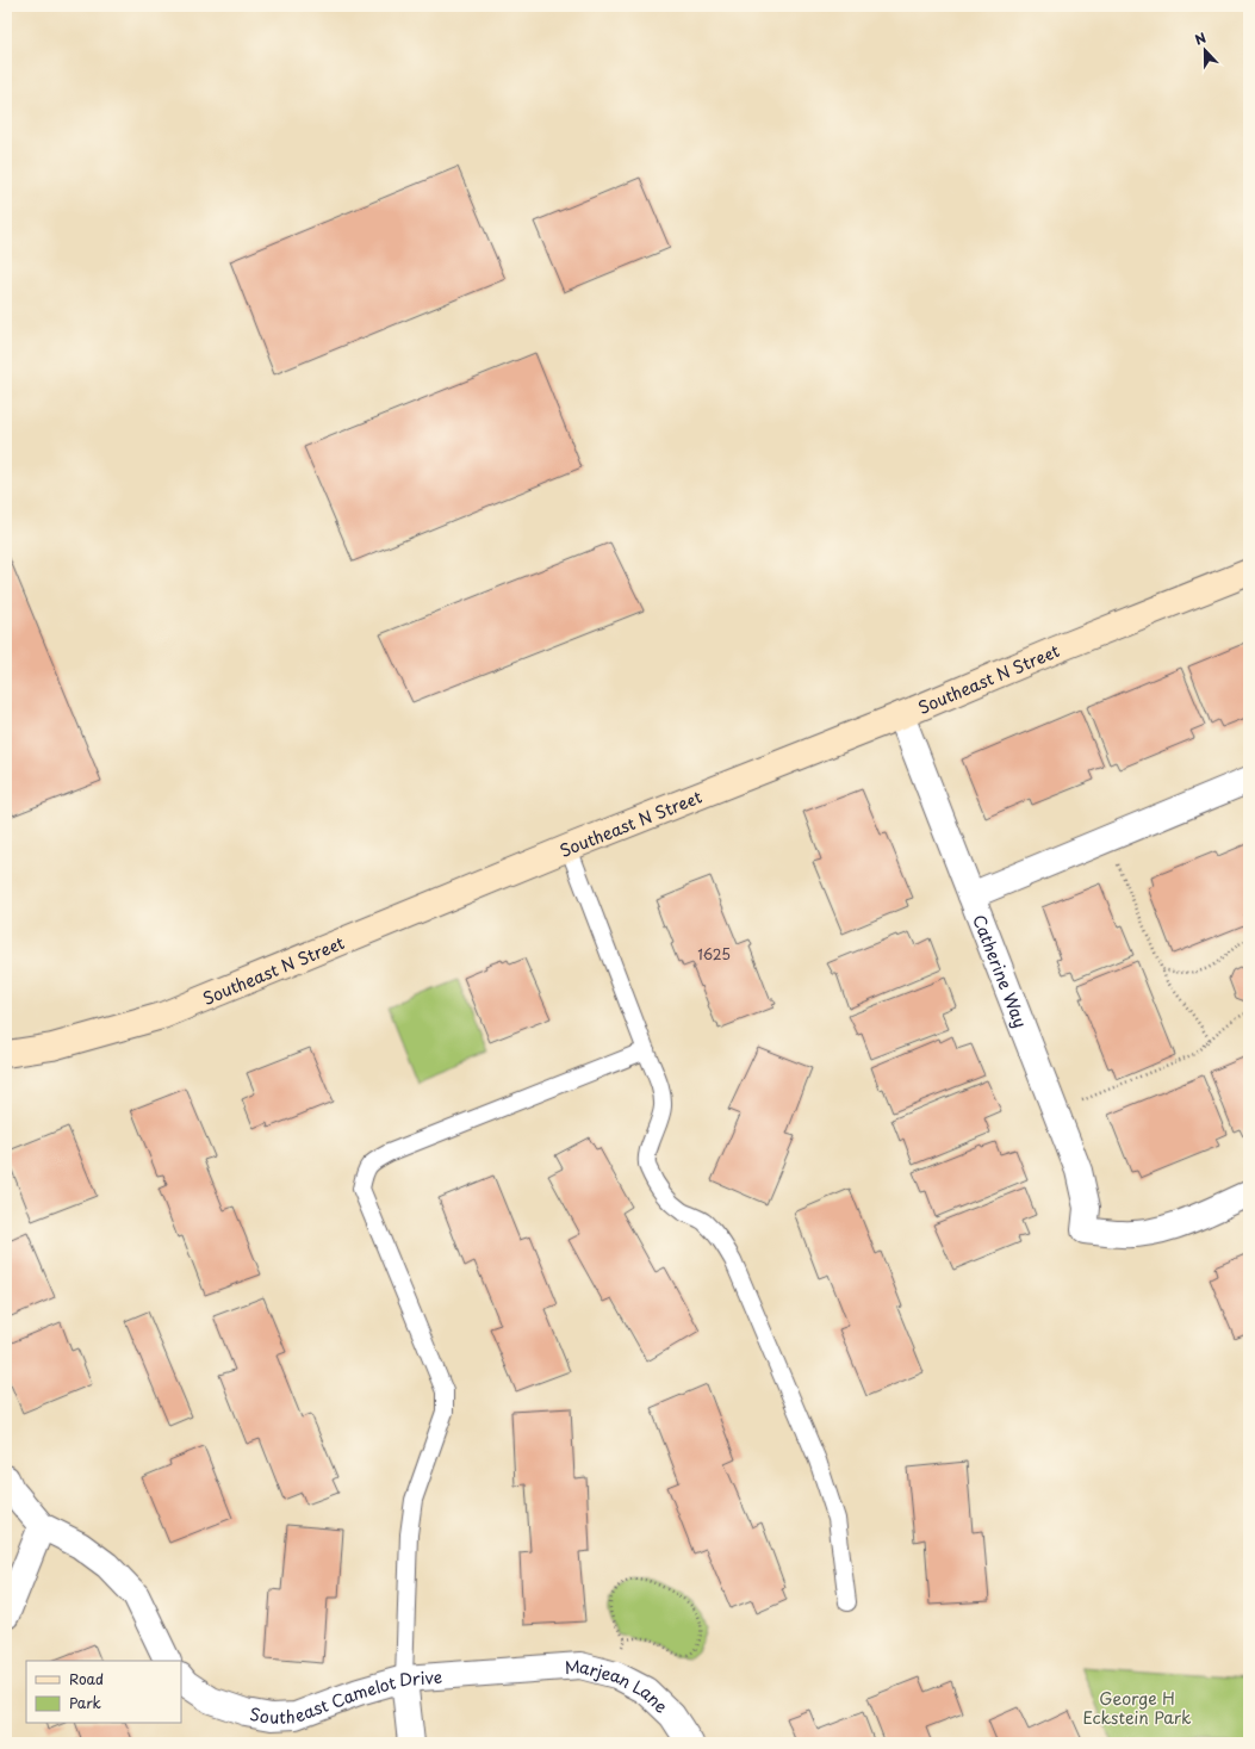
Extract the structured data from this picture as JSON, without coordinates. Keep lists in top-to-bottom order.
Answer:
{
  "streets": {
    "street": [
      "Southeast N Street",
      "Catherine Way",
      "Marjean Lane",
      "Southeast Camelot Drive"
    ]
  },
  "crossings": [
    ["Southeast N Street", "Catherine Way"],
    ["Marjean Lane", "Southeast Camelot Drive"]
  ],
  "parks": ["George H Eckstein Park"],
  "house_numbers": ["1625"],
  "legend": ["Road", "Park"],
  "north": "top"
}
